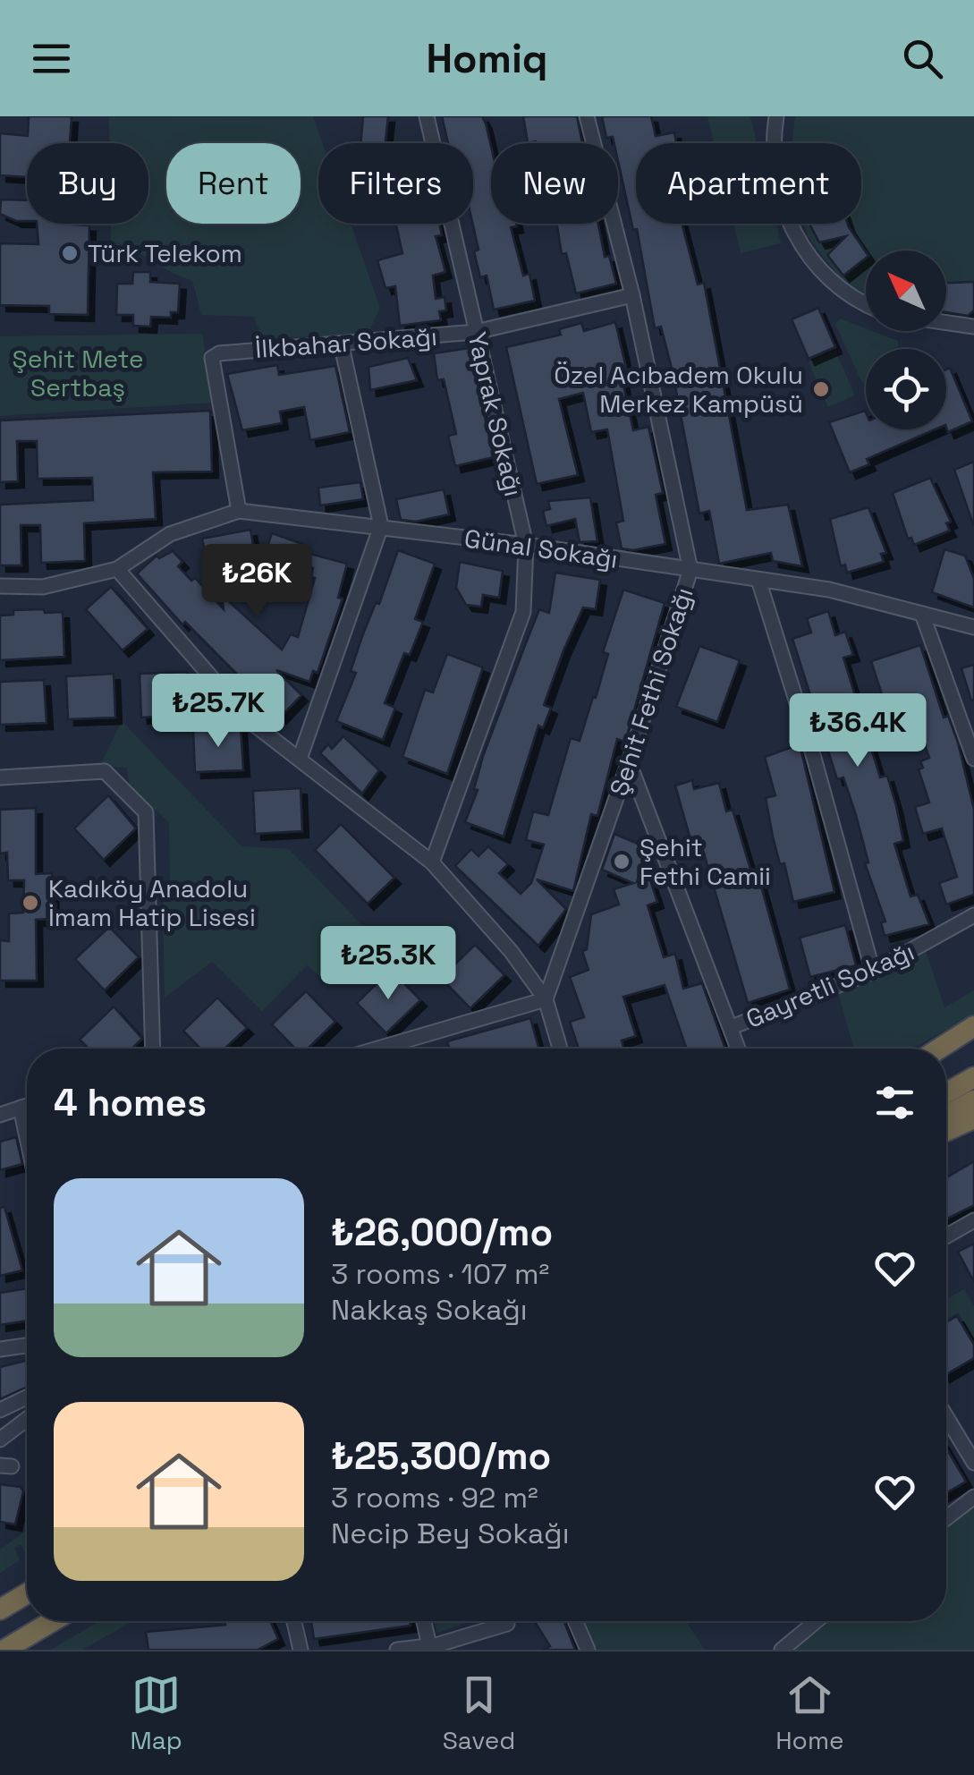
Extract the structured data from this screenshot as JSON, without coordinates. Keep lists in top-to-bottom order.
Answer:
{
  "streets": {
    "street": [
      "İlkbahar Sokağı",
      "Yaprak Sokağı",
      "Günal Sokağı",
      "Şehit Fethi Sokağı",
      "Gayretli Sokağı"
    ]
  },
  "crossings": [
    ["İlkbahar Sokağı", "Yaprak Sokağı"],
    ["İlkbahar Sokağı", "Günal Sokağı"],
    ["İlkbahar Sokağı", "Şehit Fethi Sokağı"],
    ["Yaprak Sokağı", "Günal Sokağı"],
    ["Günal Sokağı", "Şehit Fethi Sokağı"]
  ],
  "parks": ["Şehit Mete Sertbaş"],
  "places": [
    "Türk Telekom",
    "Özel Acıbadem Okulu Merkez Kampüsü",
    "Şehit Fethi Camii",
    "Kadıköy Anadolu İmam Hatip Lisesi"
  ],
  "north": "top left",
  "page": {
    "header": "Homiq",
    "chip": [
      "Buy",
      "Rent",
      "Filters",
      "New",
      "Apartment"
    ],
    "price": [
      "₺26K",
      "₺25.7K",
      "₺36.4K",
      "₺25.3K"
    ],
    "heading": "4 homes",
    "list": [
      {
        "name": "₺26,000/mo",
        "note": "3 rooms · 107 m² · Nakkaş Sokağı"
      },
      {
        "name": "₺25,300/mo",
        "note": "3 rooms · 92 m² · Necip Bey Sokağı"
      }
    ],
    "tabs": ["Map", "Saved", "Home"]
  }
}
